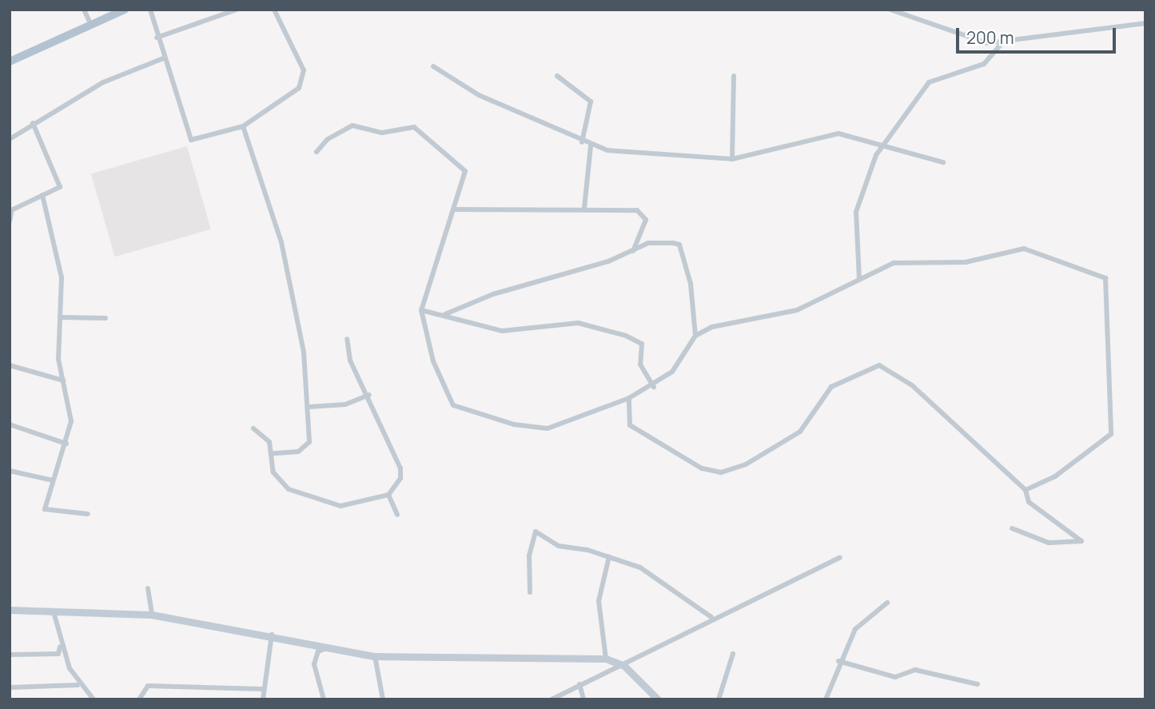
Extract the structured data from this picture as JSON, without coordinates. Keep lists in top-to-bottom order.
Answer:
{
  "scale_bar": "200 m"
}
